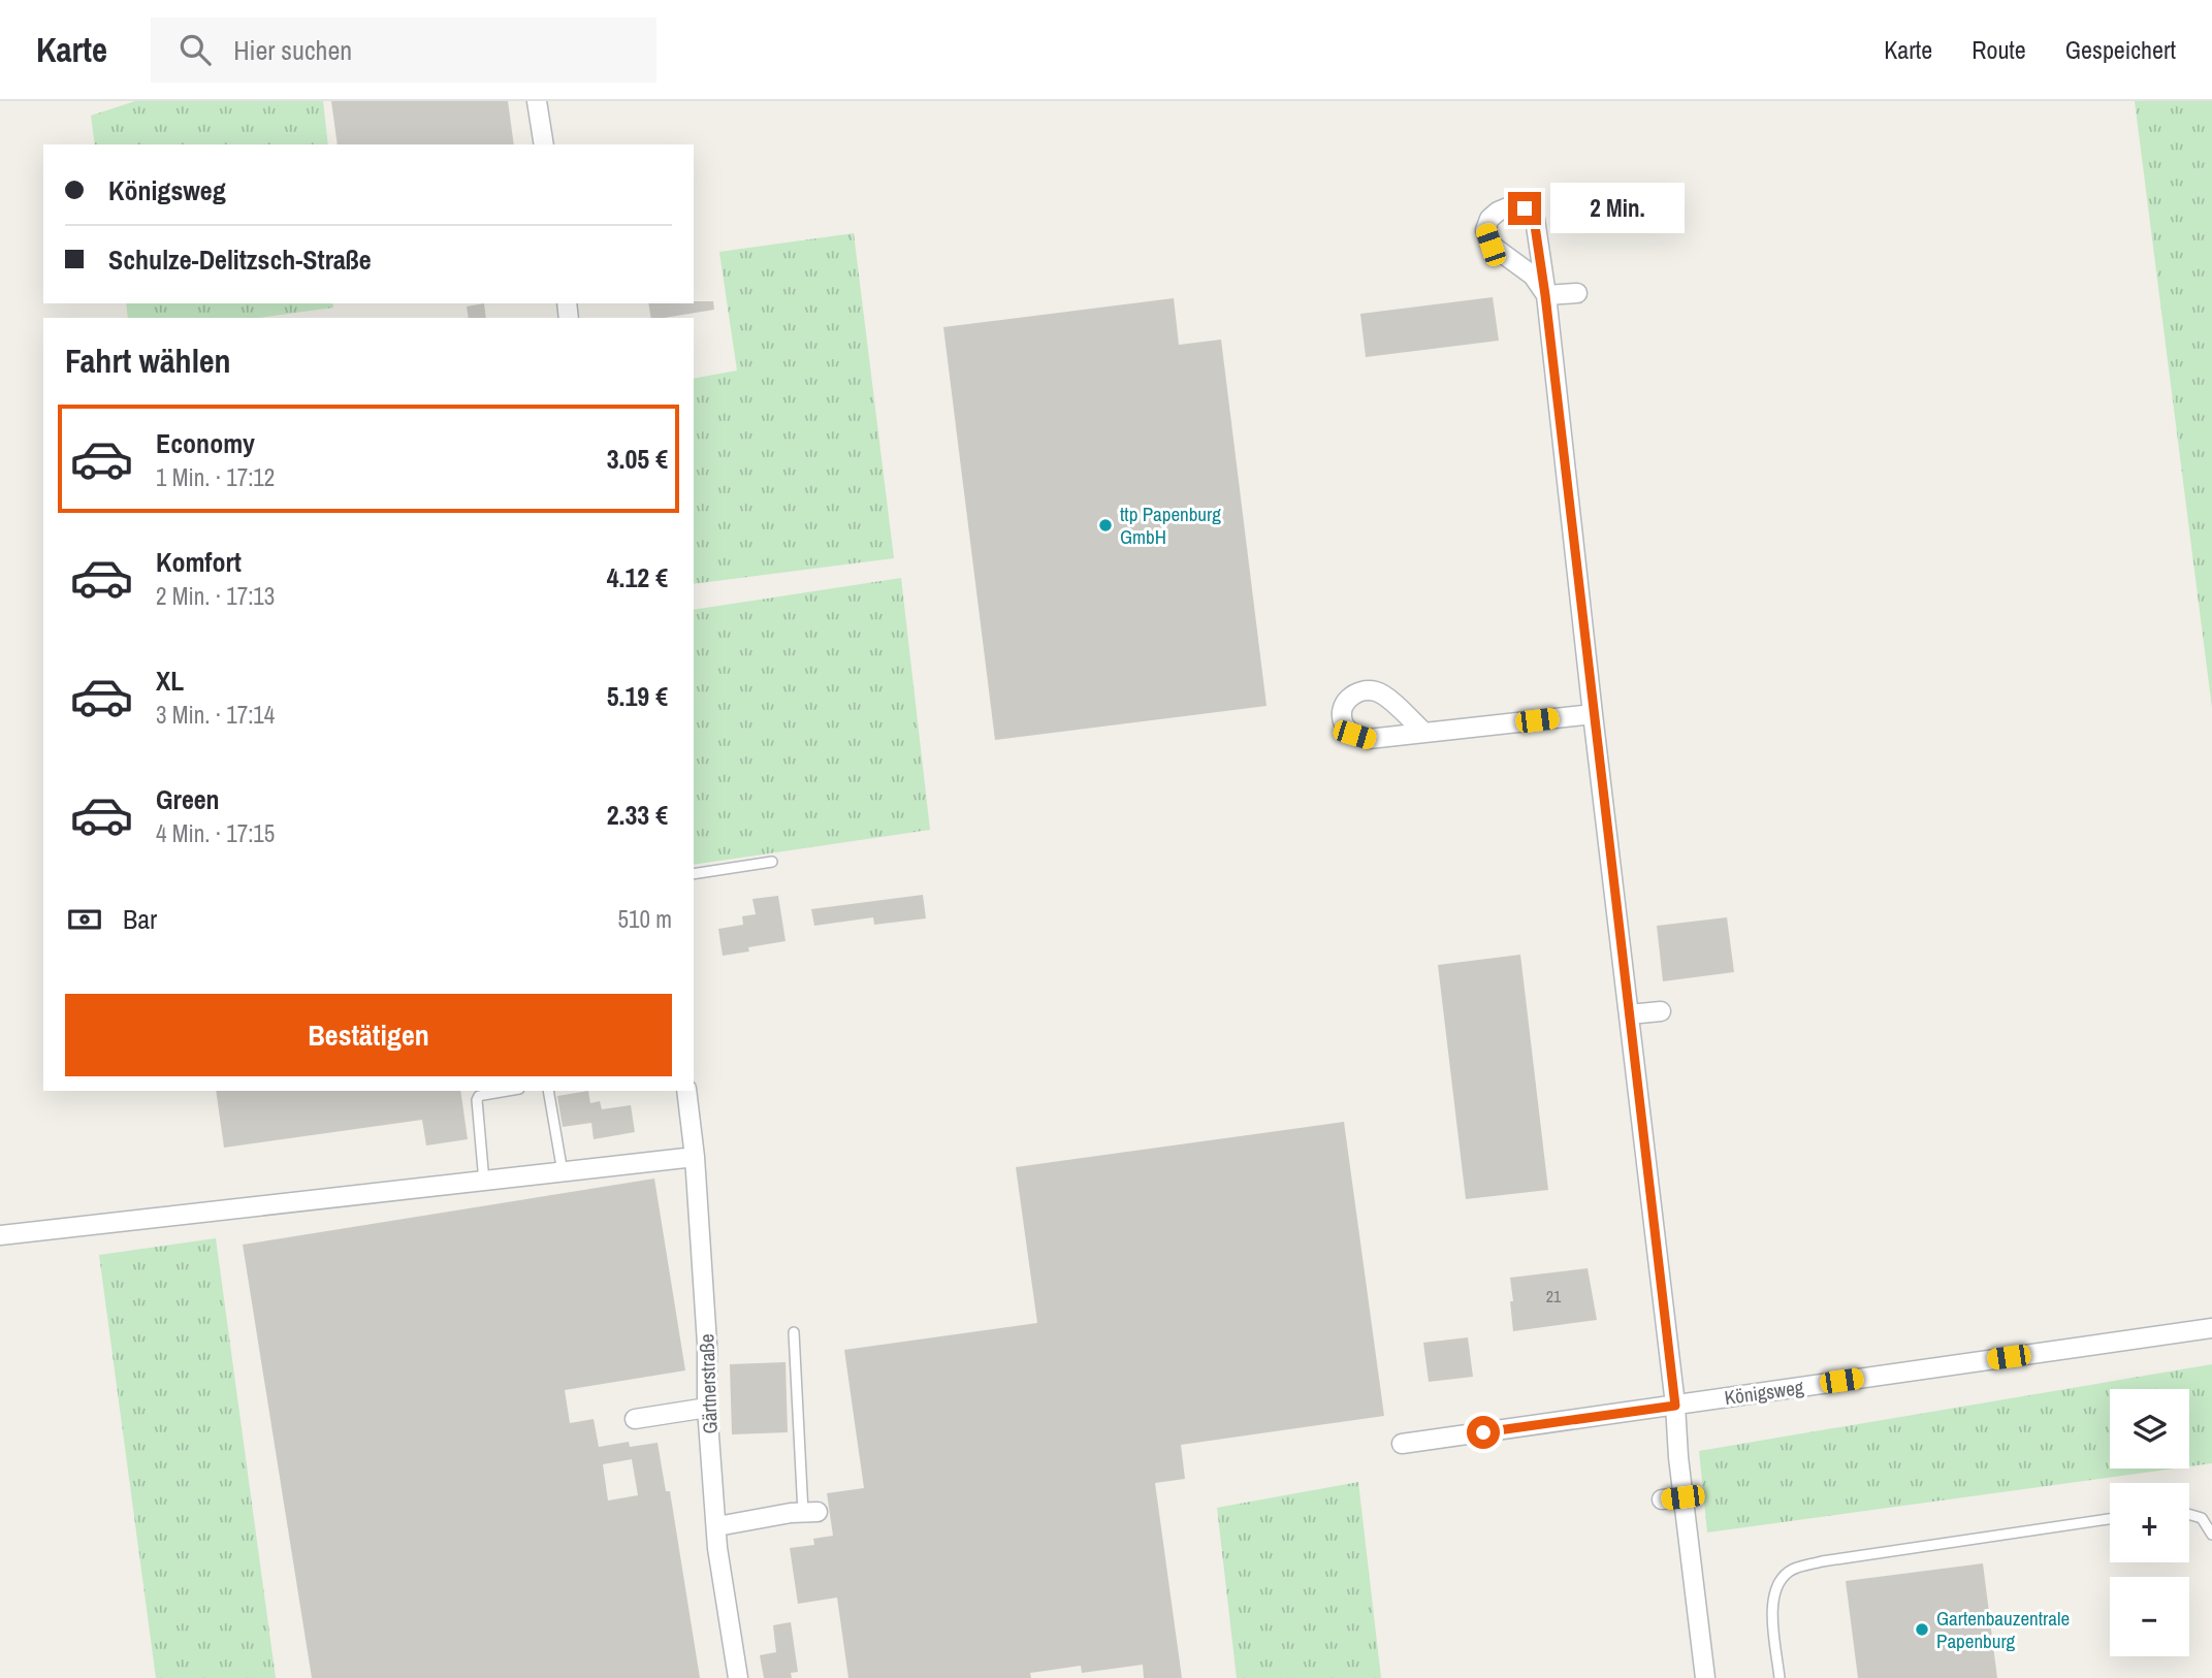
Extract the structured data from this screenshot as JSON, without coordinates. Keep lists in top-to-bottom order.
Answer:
{
  "streets": {
    "street": ["Gärtnerstraße", "Königsweg"]
  },
  "places": ["ttp Papenburg GmbH", "Gartenbauzentrale Papenburg"],
  "house_numbers": ["21"],
  "page": {
    "header": "Karte",
    "search": "Hier suchen",
    "nav": ["Karte", "Route", "Gespeichert"],
    "banner": ["Königsweg", "Schulze-Delitzsch-Straße"],
    "bubble": "2 Min.",
    "heading": "Fahrt wählen",
    "list": [
      {
        "name": "Economy",
        "note": "1 Min. · 17:12",
        "value": "3.05 €"
      },
      {
        "name": "Komfort",
        "note": "2 Min. · 17:13",
        "value": "4.12 €"
      },
      {
        "name": "XL",
        "note": "3 Min. · 17:14",
        "value": "5.19 €"
      },
      {
        "name": "Green",
        "note": "4 Min. · 17:15",
        "value": "2.33 €"
      }
    ],
    "pay": ["Bar", "510 m"],
    "buttons": "Bestätigen",
    "map_buttons": ["+", "−"]
  }
}
